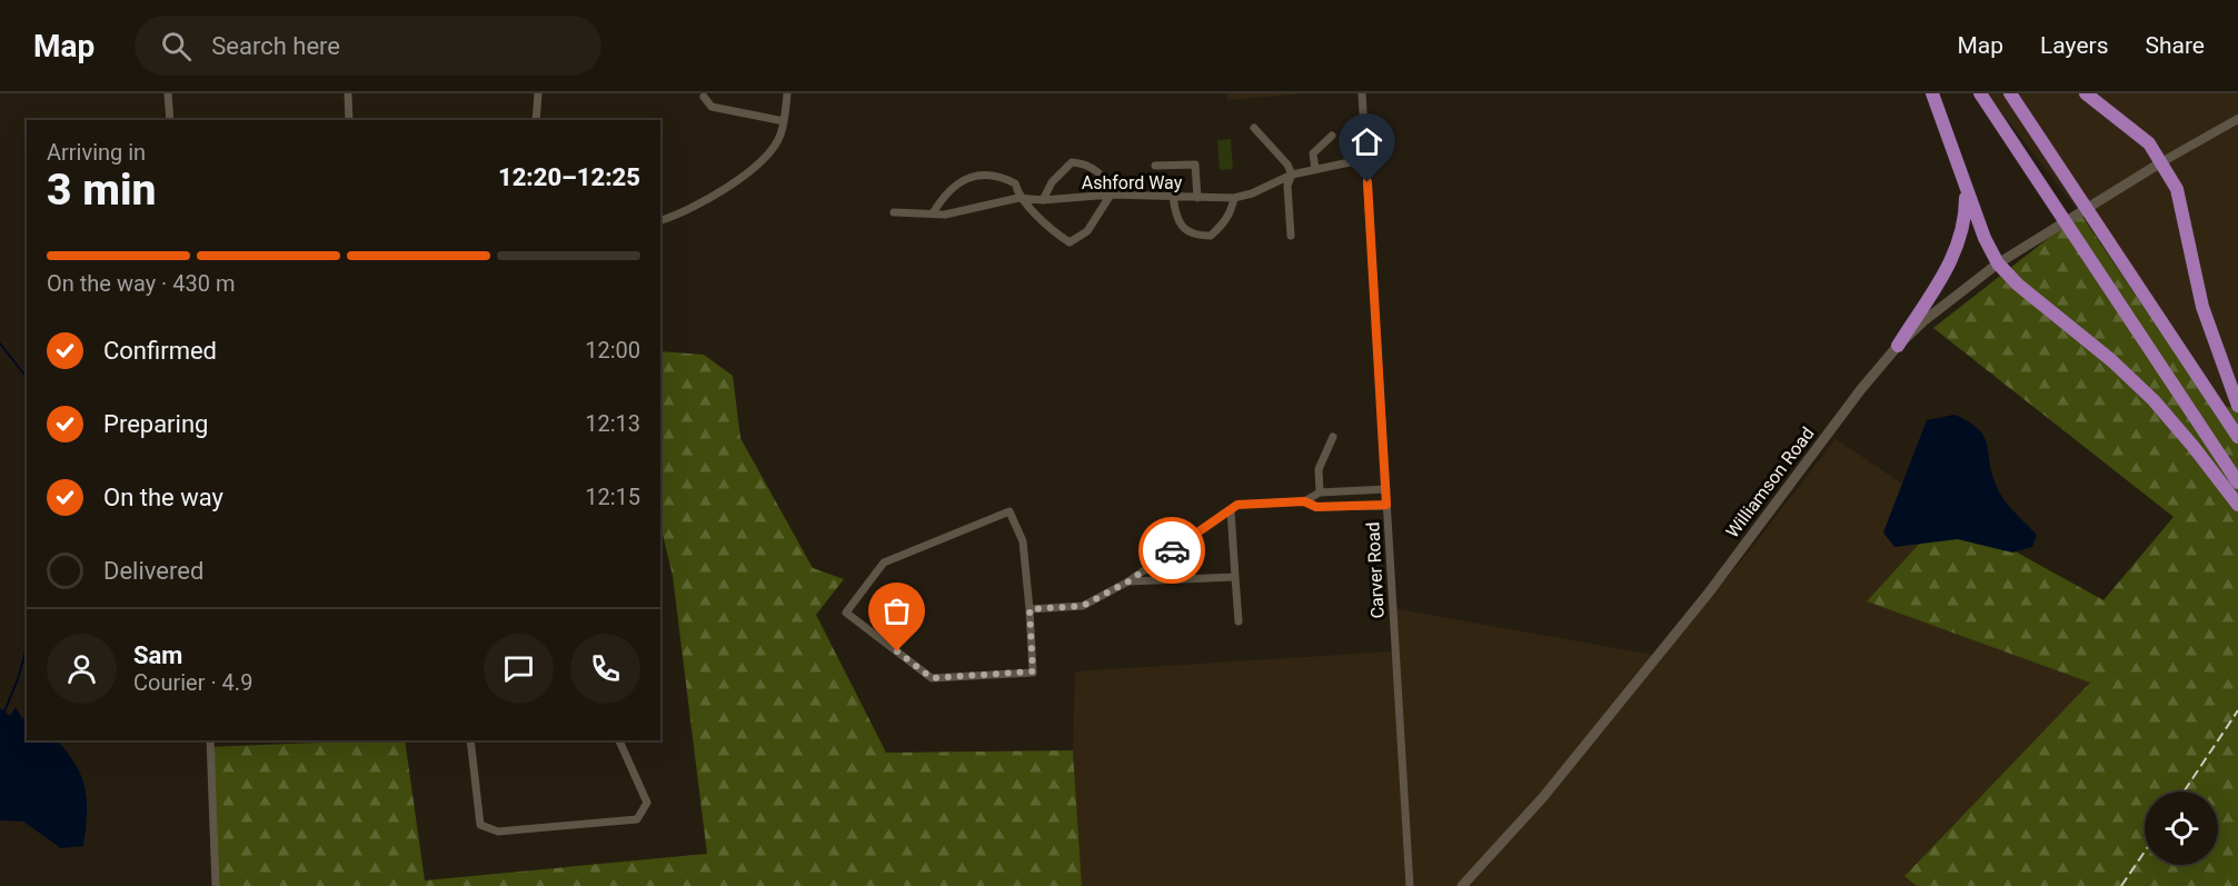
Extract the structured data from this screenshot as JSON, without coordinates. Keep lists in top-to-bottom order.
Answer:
{
  "streets": {
    "main road": ["Williamson Road"],
    "street": ["Ashford Way", "Carver Road"]
  },
  "crossings": [
    ["Ashford Way", "Carver Road"]
  ],
  "page": {
    "header": "Map",
    "search": "Search here",
    "nav": ["Map", "Layers", "Share"],
    "heading": ["3 min", "Arriving in", "12:20–12:25"],
    "panel": ["Sam", "Courier · 4.9"],
    "bar": "On the way · 430 m",
    "list": [
      ["Confirmed", "12:00"],
      ["Preparing", "12:13"],
      ["On the way", "12:15"],
      "Delivered"
    ]
  }
}
